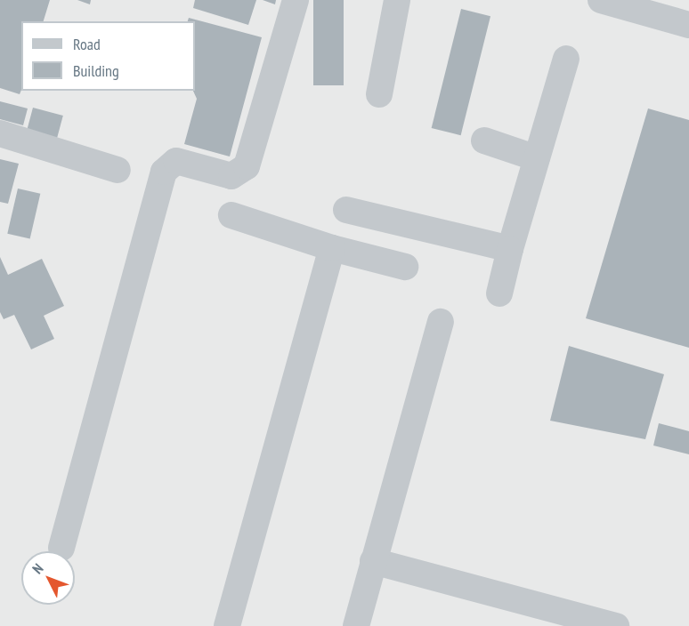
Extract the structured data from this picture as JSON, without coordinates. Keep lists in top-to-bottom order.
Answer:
{
  "legend": ["Road", "Building"],
  "north": "top left"
}
